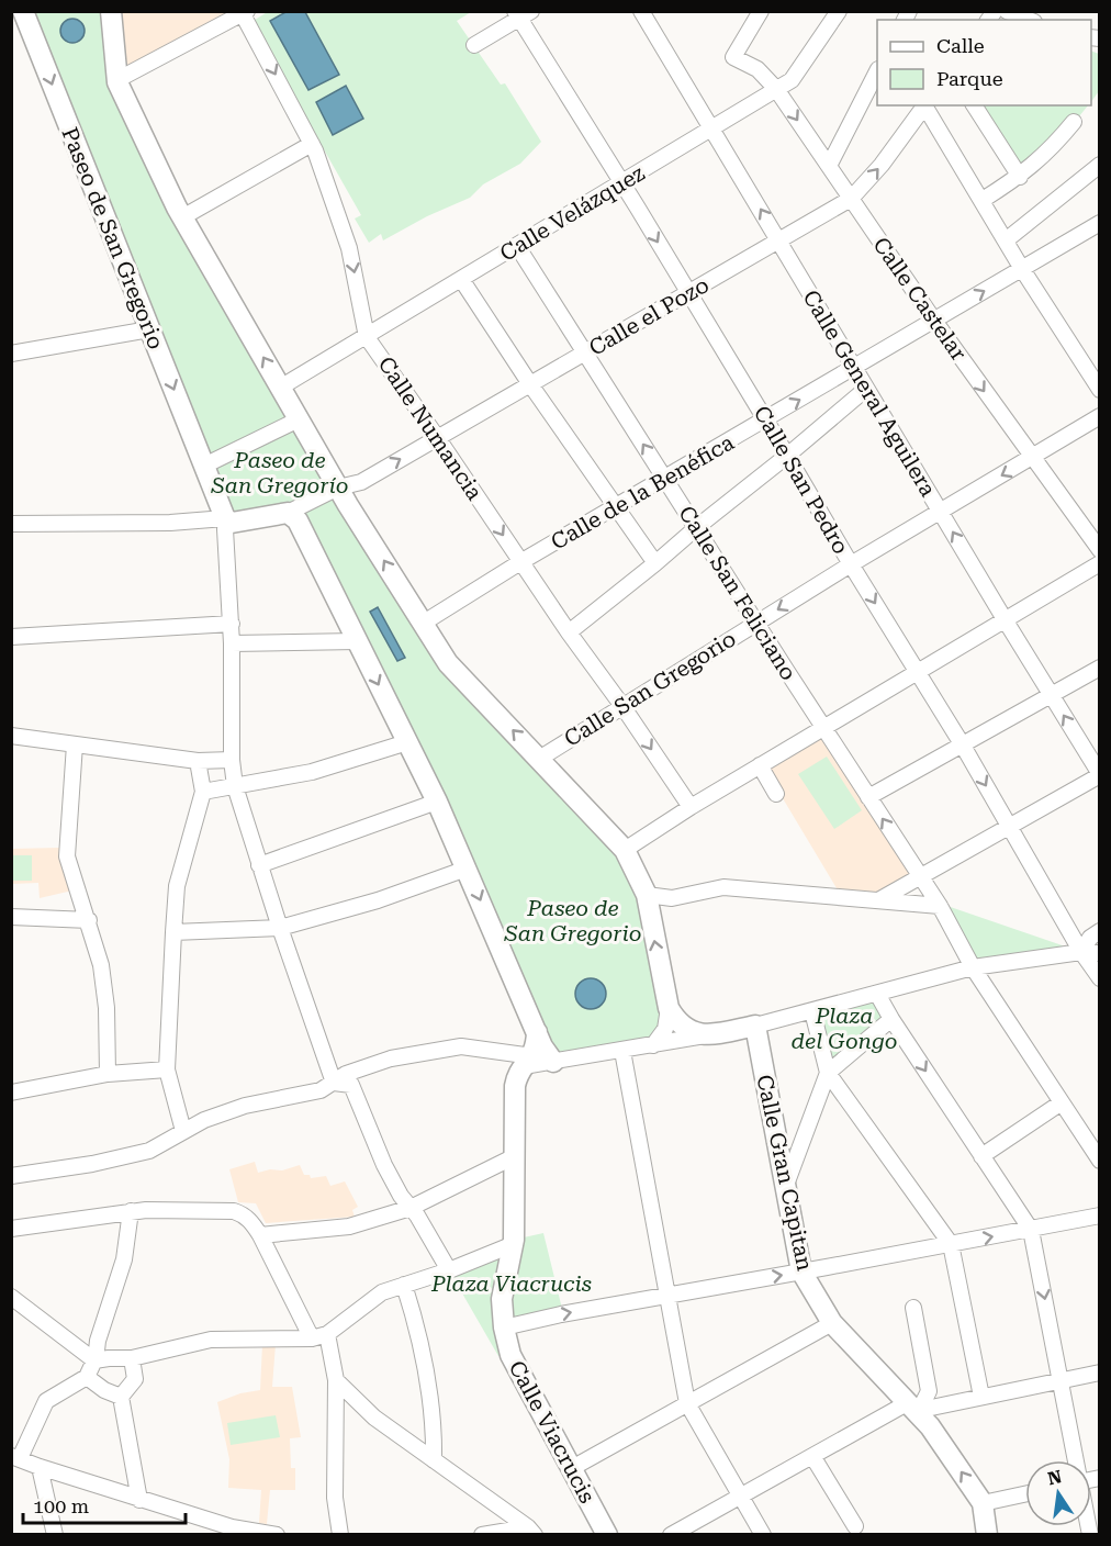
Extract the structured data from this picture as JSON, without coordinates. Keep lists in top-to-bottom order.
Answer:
{
  "streets": {
    "main road": ["Paseo de San Gregorio", "Calle Gran Capitan", "Calle Viacrucis"],
    "street": [
      "Calle Velázquez",
      "Calle Castelar",
      "Calle el Pozo",
      "Calle General Aguilera",
      "Calle Numancia",
      "Calle San Pedro",
      "Calle de la Benéfica",
      "Calle San Feliciano",
      "Calle San Gregorio"
    ]
  },
  "crossings": [
    ["Calle Velázquez", "Calle Castelar"],
    ["Calle Velázquez", "Calle General Aguilera"],
    ["Calle Velázquez", "Calle Numancia"],
    ["Calle Velázquez", "Calle San Pedro"],
    ["Calle Velázquez", "Calle San Feliciano"],
    ["Calle Castelar", "Calle el Pozo"],
    ["Calle Castelar", "Calle de la Benéfica"],
    ["Calle Castelar", "Calle San Gregorio"],
    ["Calle el Pozo", "Calle General Aguilera"],
    ["Calle el Pozo", "Calle Numancia"],
    ["Calle el Pozo", "Calle San Pedro"],
    ["Calle el Pozo", "Calle San Feliciano"],
    ["Calle General Aguilera", "Calle de la Benéfica"],
    ["Calle General Aguilera", "Calle San Gregorio"],
    ["Calle Numancia", "Calle de la Benéfica"],
    ["Calle Numancia", "Calle San Gregorio"],
    ["Calle San Pedro", "Calle de la Benéfica"],
    ["Calle San Pedro", "Calle San Gregorio"],
    ["Calle de la Benéfica", "Calle San Feliciano"],
    ["Calle San Feliciano", "Calle San Gregorio"]
  ],
  "one_way": ["Calle General Aguilera"],
  "parks": [
    "Paseo de San Gregorío",
    "Paseo de San Gregorio",
    "Plaza del Gongo",
    "Plaza Viacrucis"
  ],
  "legend": ["Calle", "Parque"],
  "scale_bar": "100 m",
  "north": "top"
}
